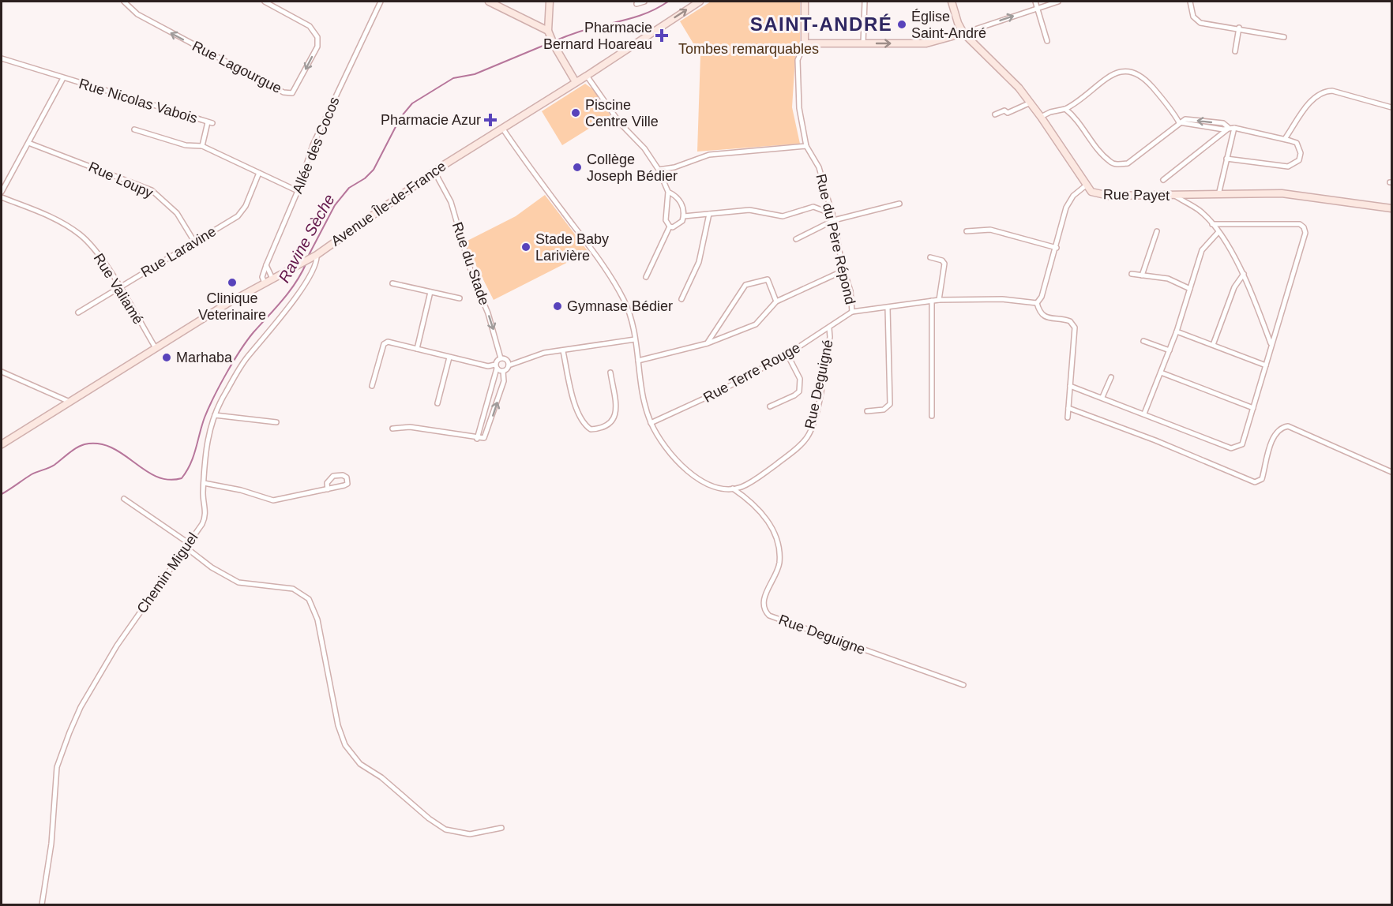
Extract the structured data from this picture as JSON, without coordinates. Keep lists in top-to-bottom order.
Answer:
{
  "streets": {
    "street": [
      "Rue Lagourgue",
      "Rue Nicolas Vabois",
      "Allée des Cocos",
      "Rue Loupy",
      "Rue Payet",
      "Avenue Île-de-France",
      "Rue du Père Répond",
      "Rue Laravine",
      "Rue du Stade",
      "Rue Valiamé",
      "Rue Terre Rouge",
      "Rue Deguigné",
      "Chemin Miguel",
      "Rue Deguigne"
    ]
  },
  "crossings": [
    ["Allée des Cocos", "Avenue Île-de-France"],
    ["Rue Loupy", "Rue Laravine"],
    ["Avenue Île-de-France", "Rue du Stade"],
    ["Avenue Île-de-France", "Rue Valiamé"],
    ["Avenue Île-de-France", "Chemin Miguel"],
    ["Rue du Père Répond", "Rue Terre Rouge"],
    ["Rue Laravine", "Rue Valiamé"],
    ["Rue Terre Rouge", "Rue Deguigné"],
    ["Rue Deguigné", "Rue Deguigne"]
  ],
  "one_way": ["Rue du Stade"],
  "districts": ["SAINT-ANDRÉ"],
  "water": ["Ravine Sèche"],
  "parks": ["Tombes remarquables"],
  "places": {
    "other": [
      "Église Saint-André",
      "Piscine Centre Ville",
      "Collège Joseph Bédier",
      "Stade Baby Larivière",
      "Clinique Veterinaire",
      "Gymnase Bédier",
      "Marhaba"
    ],
    "health": ["Pharmacie Bernard Hoareau", "Pharmacie Azur"]
  }
}
